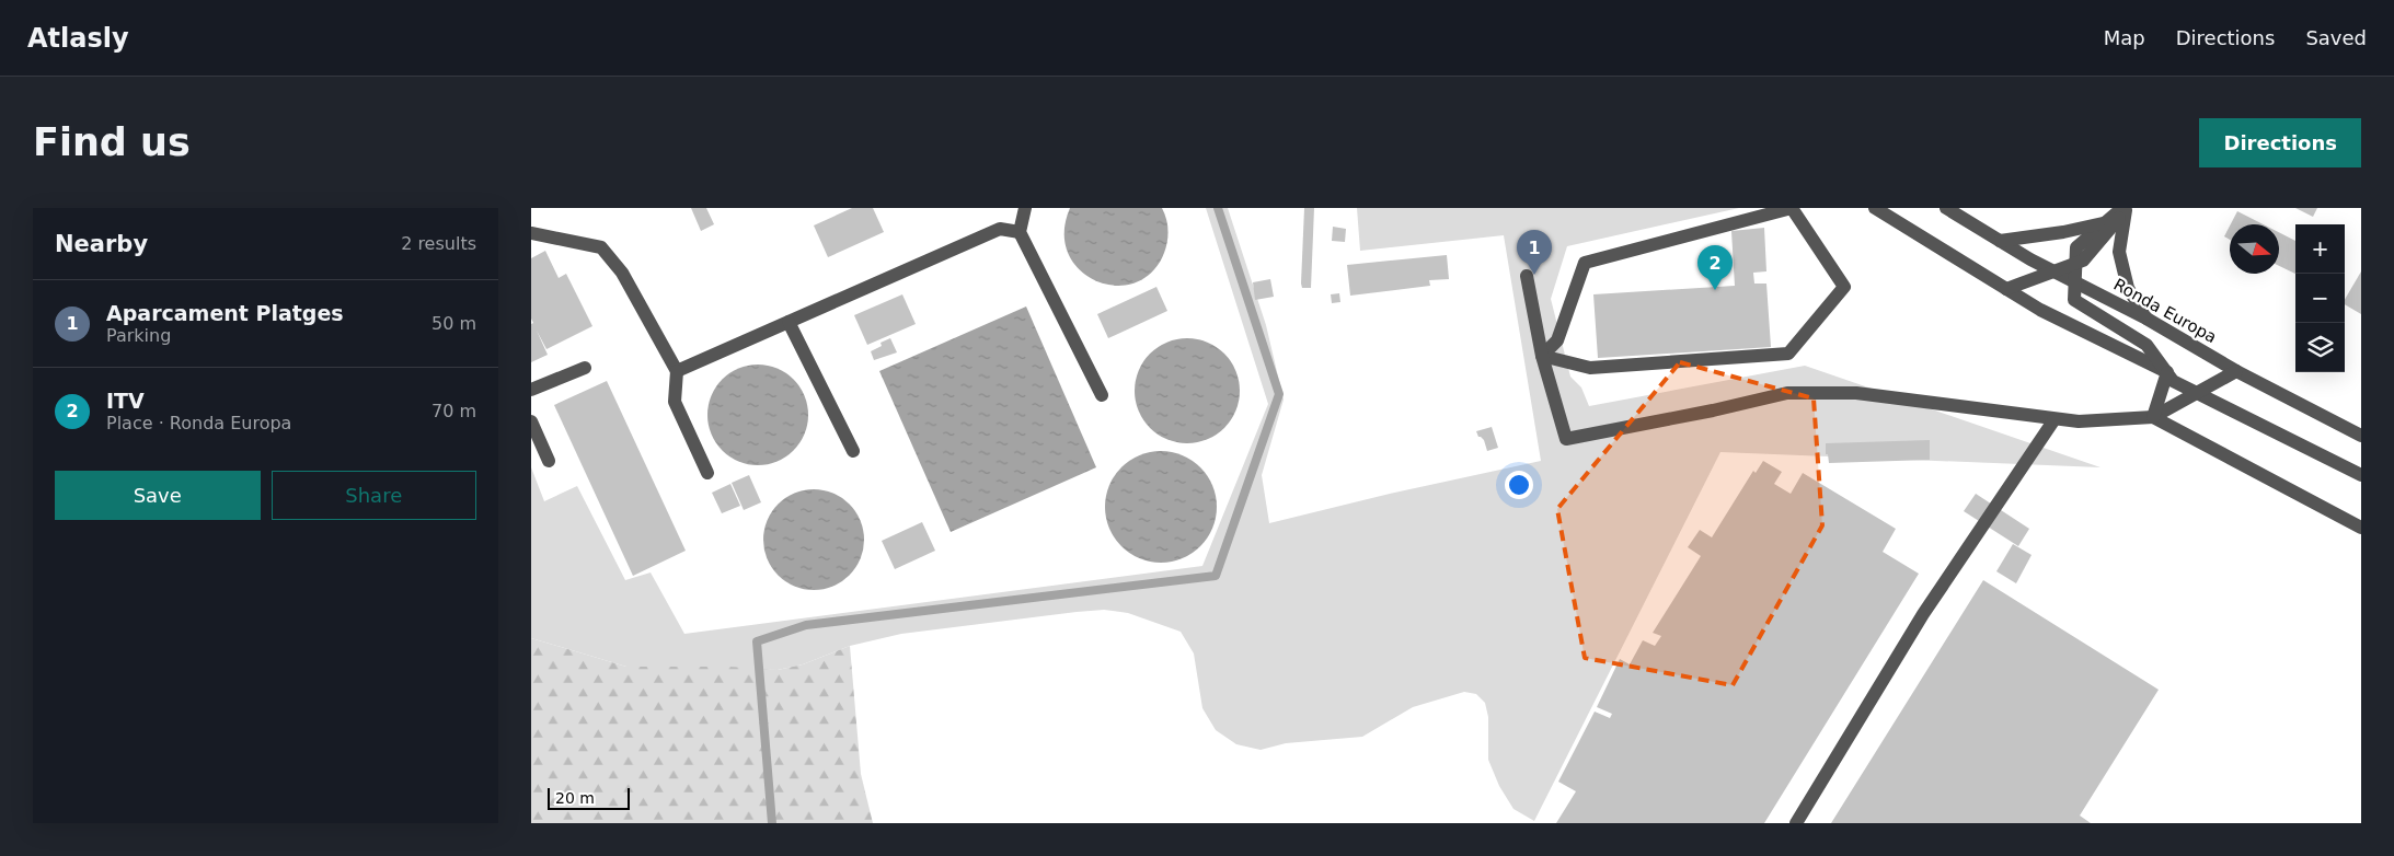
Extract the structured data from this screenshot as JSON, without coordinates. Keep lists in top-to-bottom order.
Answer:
{
  "streets": {
    "street": ["Ronda Europa"]
  },
  "scale_bar": "20 m",
  "north": "right",
  "page": {
    "header": "Atlasly",
    "nav": ["Map", "Directions", "Saved"],
    "buttons": [
      "Directions",
      ["Save", "Share"]
    ],
    "title": "Find us",
    "heading": ["Nearby", "2 results"],
    "map_buttons": ["+", "−"],
    "pins": ["1", "2"],
    "list": [
      {
        "mark": "1",
        "name": "Aparcament Platges",
        "note": "Parking",
        "value": "50 m"
      },
      {
        "mark": "2",
        "name": "ITV",
        "note": "Place · Ronda Europa",
        "value": "70 m"
      }
    ],
    "scale": "20 m"
  }
}
